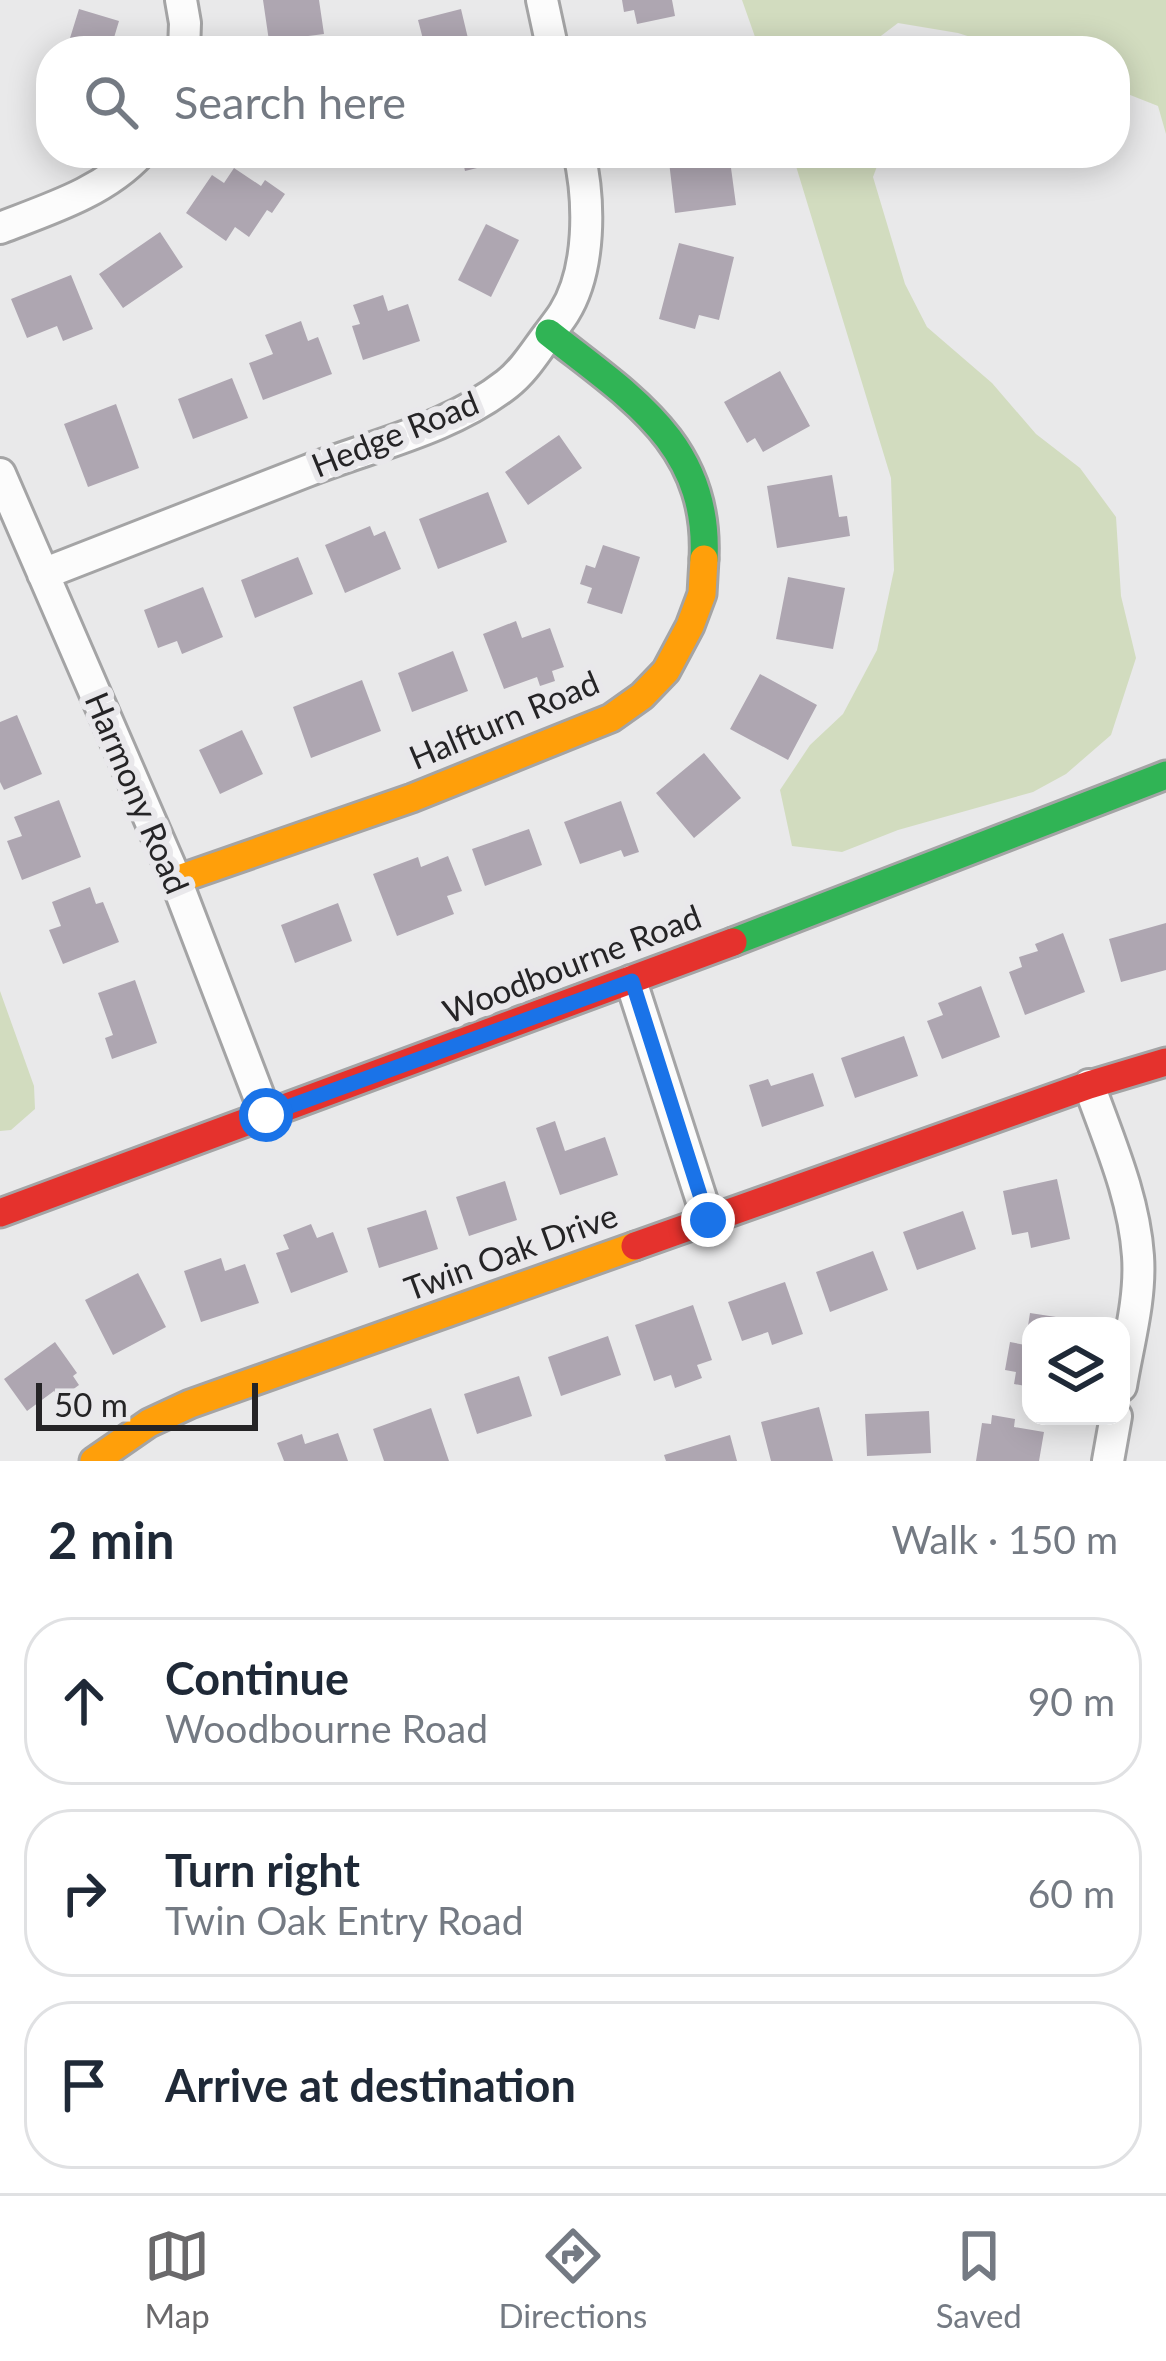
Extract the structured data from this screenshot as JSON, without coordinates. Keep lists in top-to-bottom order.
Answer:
{
  "streets": {
    "street": [
      "Hedge Road",
      "Halfturn Road",
      "Harmony Road",
      "Woodbourne Road",
      "Twin Oak Drive"
    ]
  },
  "crossings": [
    ["Hedge Road", "Halfturn Road"],
    ["Hedge Road", "Harmony Road"],
    ["Halfturn Road", "Harmony Road"],
    ["Harmony Road", "Woodbourne Road"]
  ],
  "scale_bar": "50 m",
  "page": {
    "search": "Search here",
    "scale": "50 m",
    "heading": ["2 min", "Walk · 150 m"],
    "list": [
      ["Continue", "Woodbourne Road", "90 m"],
      ["Turn right", "Twin Oak Entry Road", "60 m"],
      "Arrive at destination"
    ],
    "nav": ["Map", "Directions", "Saved"]
  }
}
